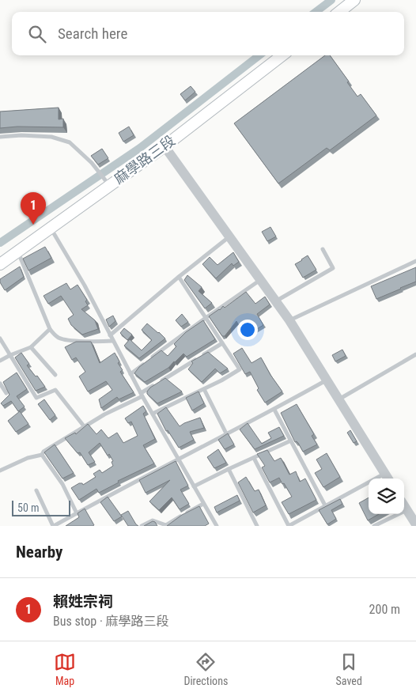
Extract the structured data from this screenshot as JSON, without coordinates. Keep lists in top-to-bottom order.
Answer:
{
  "streets": {
    "main road": ["麻學路三段"]
  },
  "scale_bar": "50 m",
  "page": {
    "search": "Search here",
    "pins": "1",
    "scale": "50 m",
    "heading": "Nearby",
    "list": [
      {
        "mark": "1",
        "name": "賴姓宗祠",
        "note": "Bus stop · 麻學路三段",
        "value": "200 m"
      }
    ],
    "nav": ["Map", "Directions", "Saved"]
  }
}
